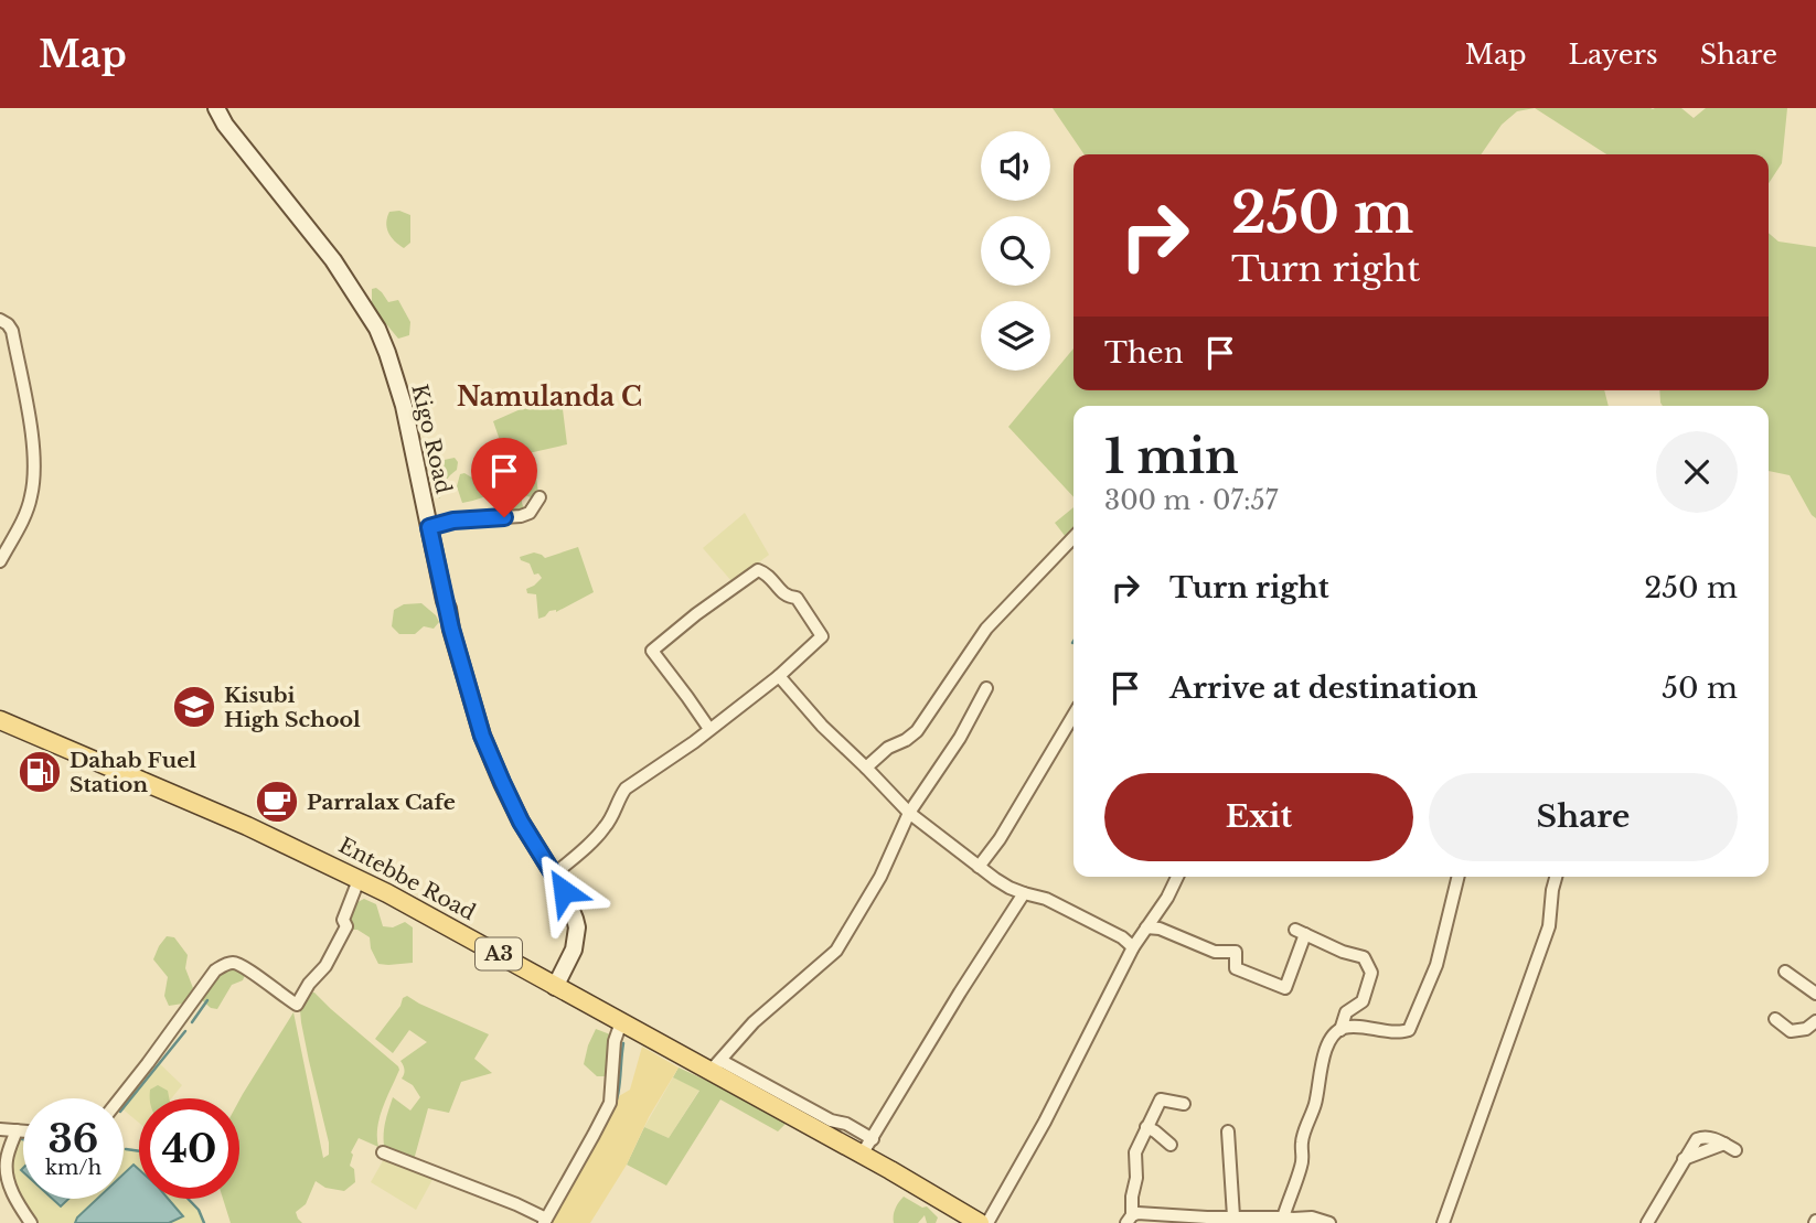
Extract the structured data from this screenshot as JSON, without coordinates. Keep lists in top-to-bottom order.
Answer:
{
  "streets": {
    "main road": ["Entebbe Road", "A3"],
    "street": ["Kigo Road"]
  },
  "crossings": [
    ["Kigo Road", "Entebbe Road"]
  ],
  "districts": ["Namulanda C"],
  "places": {
    "school or university": ["Kisubi High School"],
    "fuel station": ["Dahab Fuel Station"],
    "cafe": ["Parralax Cafe"]
  },
  "page": {
    "header": "Map",
    "nav": ["Map", "Layers", "Share"],
    "turn": ["250 m", "Turn right"],
    "then": "Then",
    "heading": ["1 min", "300 m · 07:57"],
    "list": [
      {
        "name": "Turn right",
        "value": "250 m"
      },
      {
        "name": "Arrive at destination",
        "value": "50 m"
      }
    ],
    "buttons": ["Exit", "Share"],
    "speed": "36 km/h",
    "limit": "40"
  }
}
